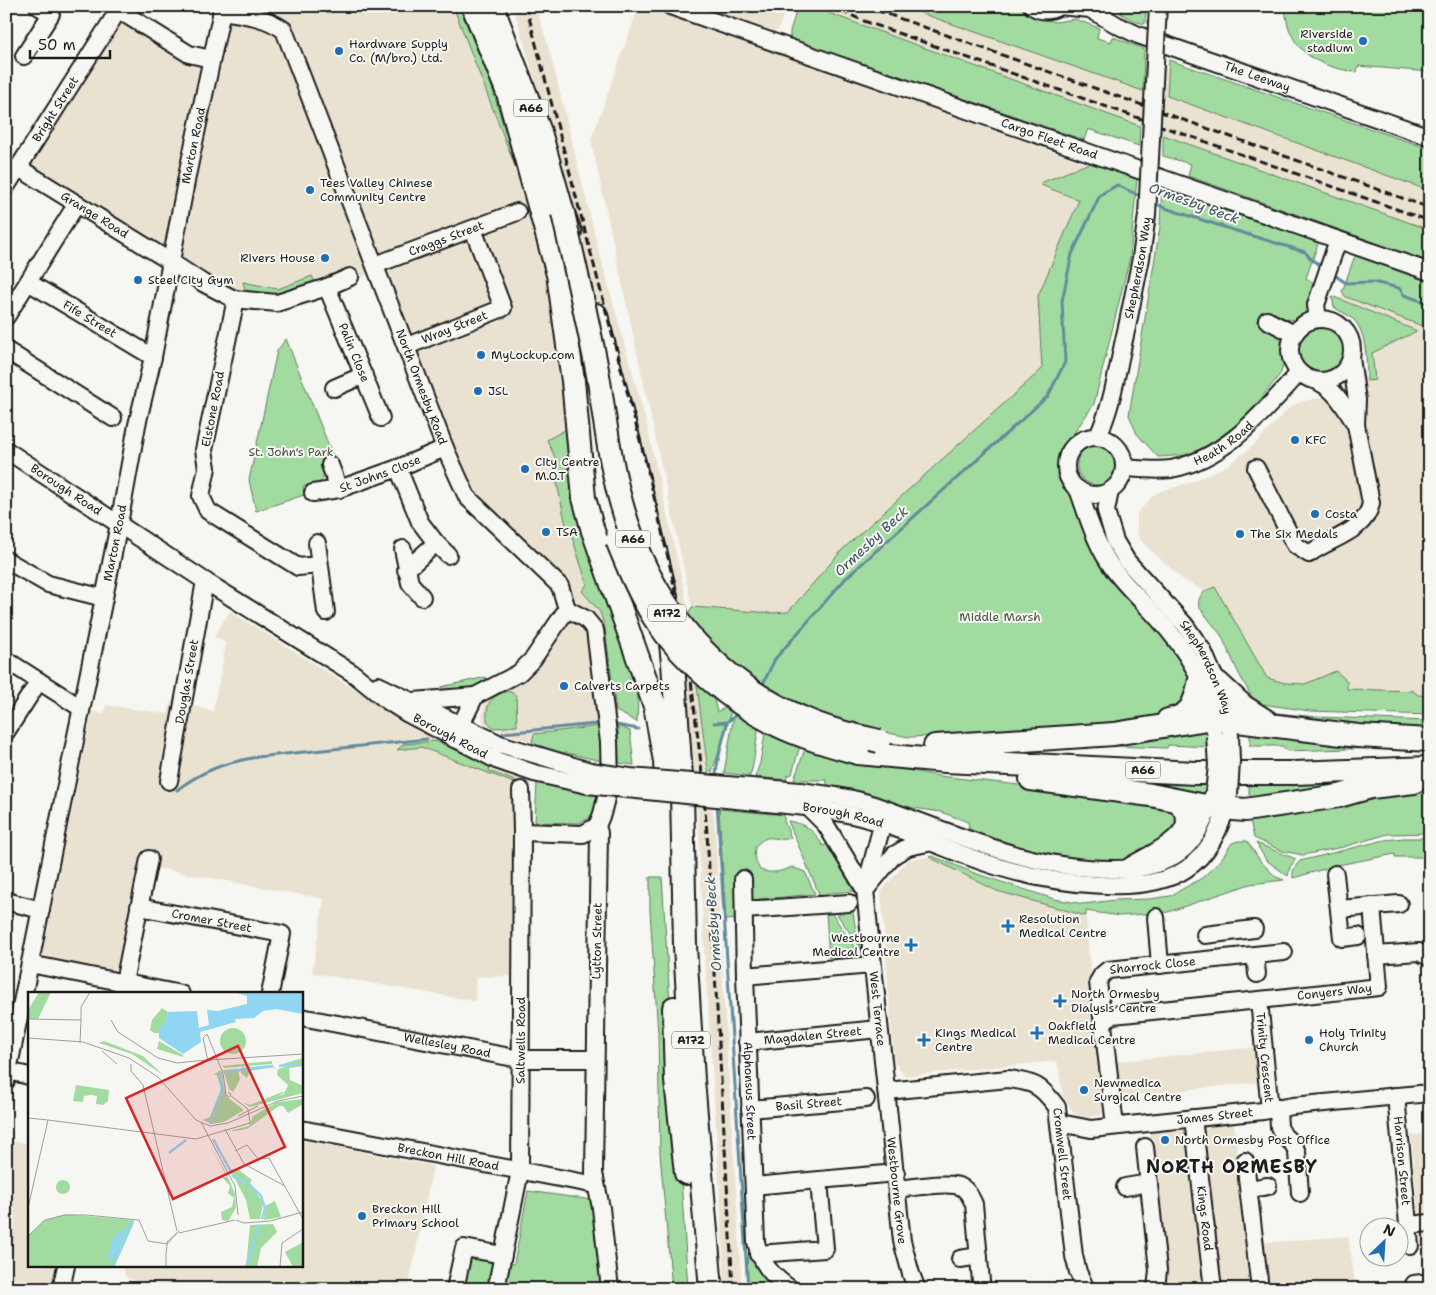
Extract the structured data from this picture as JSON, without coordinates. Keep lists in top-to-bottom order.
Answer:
{
  "streets": {
    "highway": ["A66", "A172"],
    "street": [
      "The Leeway",
      "Bright Street",
      "Cargo Fleet Road",
      "Marton Road",
      "Grange Road",
      "Craggs Street",
      "Shepherdson Way",
      "Fife Street",
      "Wray Street",
      "Palin Close",
      "North Ormesby Road",
      "Elstone Road",
      "Heath Road",
      "St Johns Close",
      "Borough Road",
      "Douglas Street",
      "Cromer Street",
      "Lytton Street",
      "Sharrock Close",
      "Conyers Way",
      "West Terrace",
      "Magdalen Street",
      "Saltwells Road",
      "Wellesley Road",
      "Trinity Crescent",
      "Alphonsus Street",
      "Basil Street",
      "James Street",
      "Cromwell Street",
      "Breckon Hill Road",
      "Harrison Street",
      "Westbourne Grove",
      "Kings Road"
    ]
  },
  "crossings": [
    ["A66", "Shepherdson Way"],
    ["A66", "Borough Road"],
    ["A66", "A172"],
    ["Bright Street", "Grange Road"],
    ["Marton Road", "Grange Road"],
    ["Marton Road", "Fife Street"],
    ["Marton Road", "North Ormesby Road"],
    ["Marton Road", "Borough Road"],
    ["Grange Road", "Elstone Road"],
    ["Craggs Street", "Wray Street"],
    ["Craggs Street", "North Ormesby Road"],
    ["Shepherdson Way", "Heath Road"],
    ["Shepherdson Way", "Borough Road"],
    ["Wray Street", "North Ormesby Road"],
    ["North Ormesby Road", "St Johns Close"],
    ["North Ormesby Road", "Lytton Street"],
    ["Borough Road", "Douglas Street"],
    ["Borough Road", "West Terrace"],
    ["Lytton Street", "Wellesley Road"],
    ["Lytton Street", "Breckon Hill Road"],
    ["Sharrock Close", "Trinity Crescent"],
    ["Conyers Way", "Trinity Crescent"],
    ["West Terrace", "Magdalen Street"],
    ["West Terrace", "Cromwell Street"],
    ["West Terrace", "Westbourne Grove"],
    ["Magdalen Street", "Alphonsus Street"],
    ["Saltwells Road", "Wellesley Road"],
    ["Saltwells Road", "Breckon Hill Road"],
    ["Trinity Crescent", "James Street"],
    ["Alphonsus Street", "Basil Street"],
    ["James Street", "Cromwell Street"],
    ["James Street", "Harrison Street"],
    ["James Street", "Kings Road"],
    ["Cromwell Street", "Westbourne Grove"]
  ],
  "districts": ["NORTH ORMESBY"],
  "water": ["Ormesby Beck"],
  "parks": ["St. John's Park", "Middle Marsh"],
  "places": {
    "other": [
      "Riverside stadium",
      "Hardware Supply Co. (M/bro.) Ltd.",
      "Tees Valley Chinese Community Centre",
      "Rivers House",
      "Steel City Gym",
      "MyLockup.com",
      "JSL",
      "KFC",
      "City Centre M.O.T",
      "Costa",
      "TSA",
      "The Six Medals",
      "Calverts Carpets",
      "Holy Trinity Church",
      "Newmedica Surgical Centre",
      "North Ormesby Post Office",
      "Breckon Hill Primary School"
    ],
    "health": [
      "Resolution Medical Centre",
      "Westbourne Medical Centre",
      "North Ormesby Dialysis Centre",
      "Oakfield Medical Centre",
      "Kings Medical Centre"
    ]
  },
  "scale_bar": "50 m",
  "north": "top right"
}
